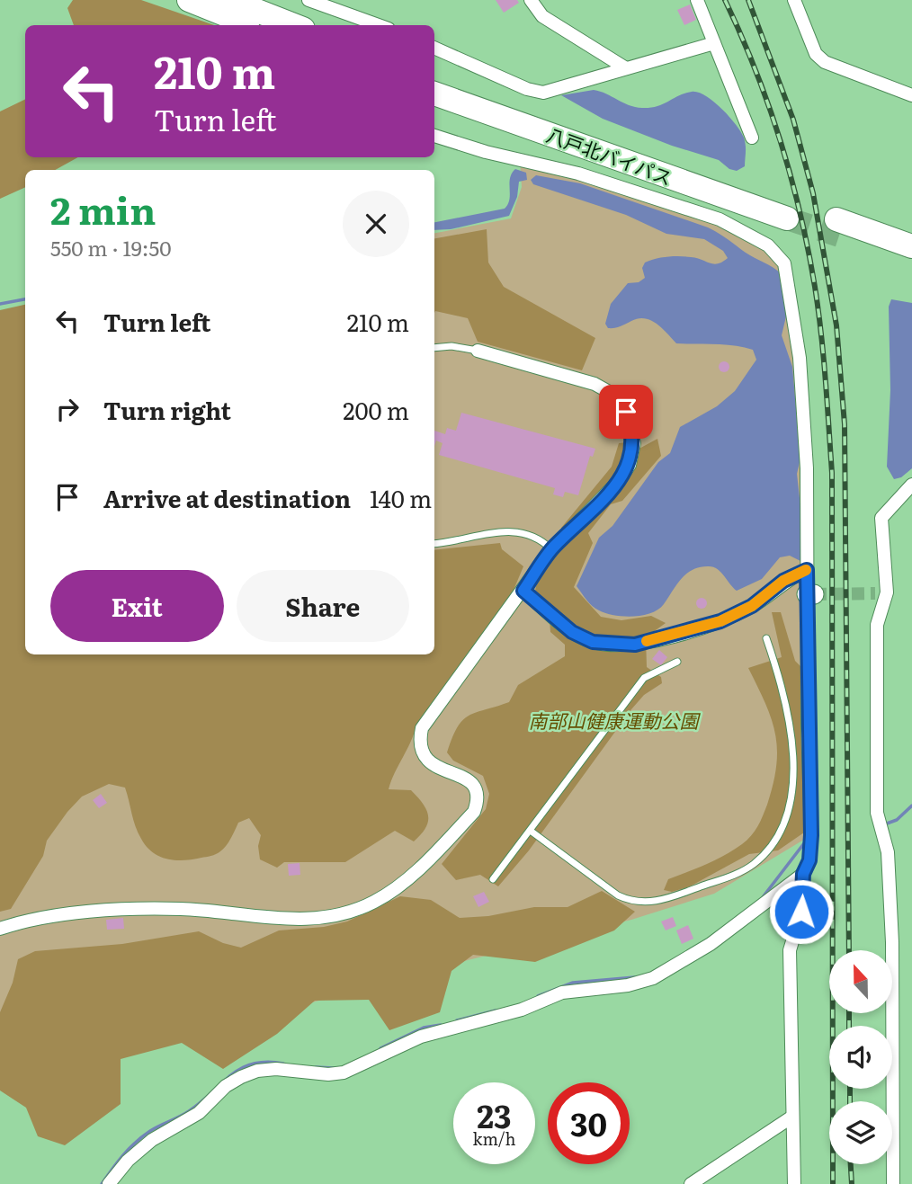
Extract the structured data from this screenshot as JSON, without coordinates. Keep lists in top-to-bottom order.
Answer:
{
  "streets": {
    "highway": ["八戸北バイパス"]
  },
  "parks": ["南部山健康運動公園"],
  "north": "top",
  "page": {
    "turn": ["210 m", "Turn left"],
    "heading": ["2 min", "550 m · 19:50"],
    "list": [
      {
        "name": "Turn left",
        "value": "210 m"
      },
      {
        "name": "Turn right",
        "value": "200 m"
      },
      {
        "name": "Arrive at destination",
        "value": "140 m"
      }
    ],
    "buttons": ["Exit", "Share"],
    "speed": "23 km/h",
    "limit": "30"
  }
}
